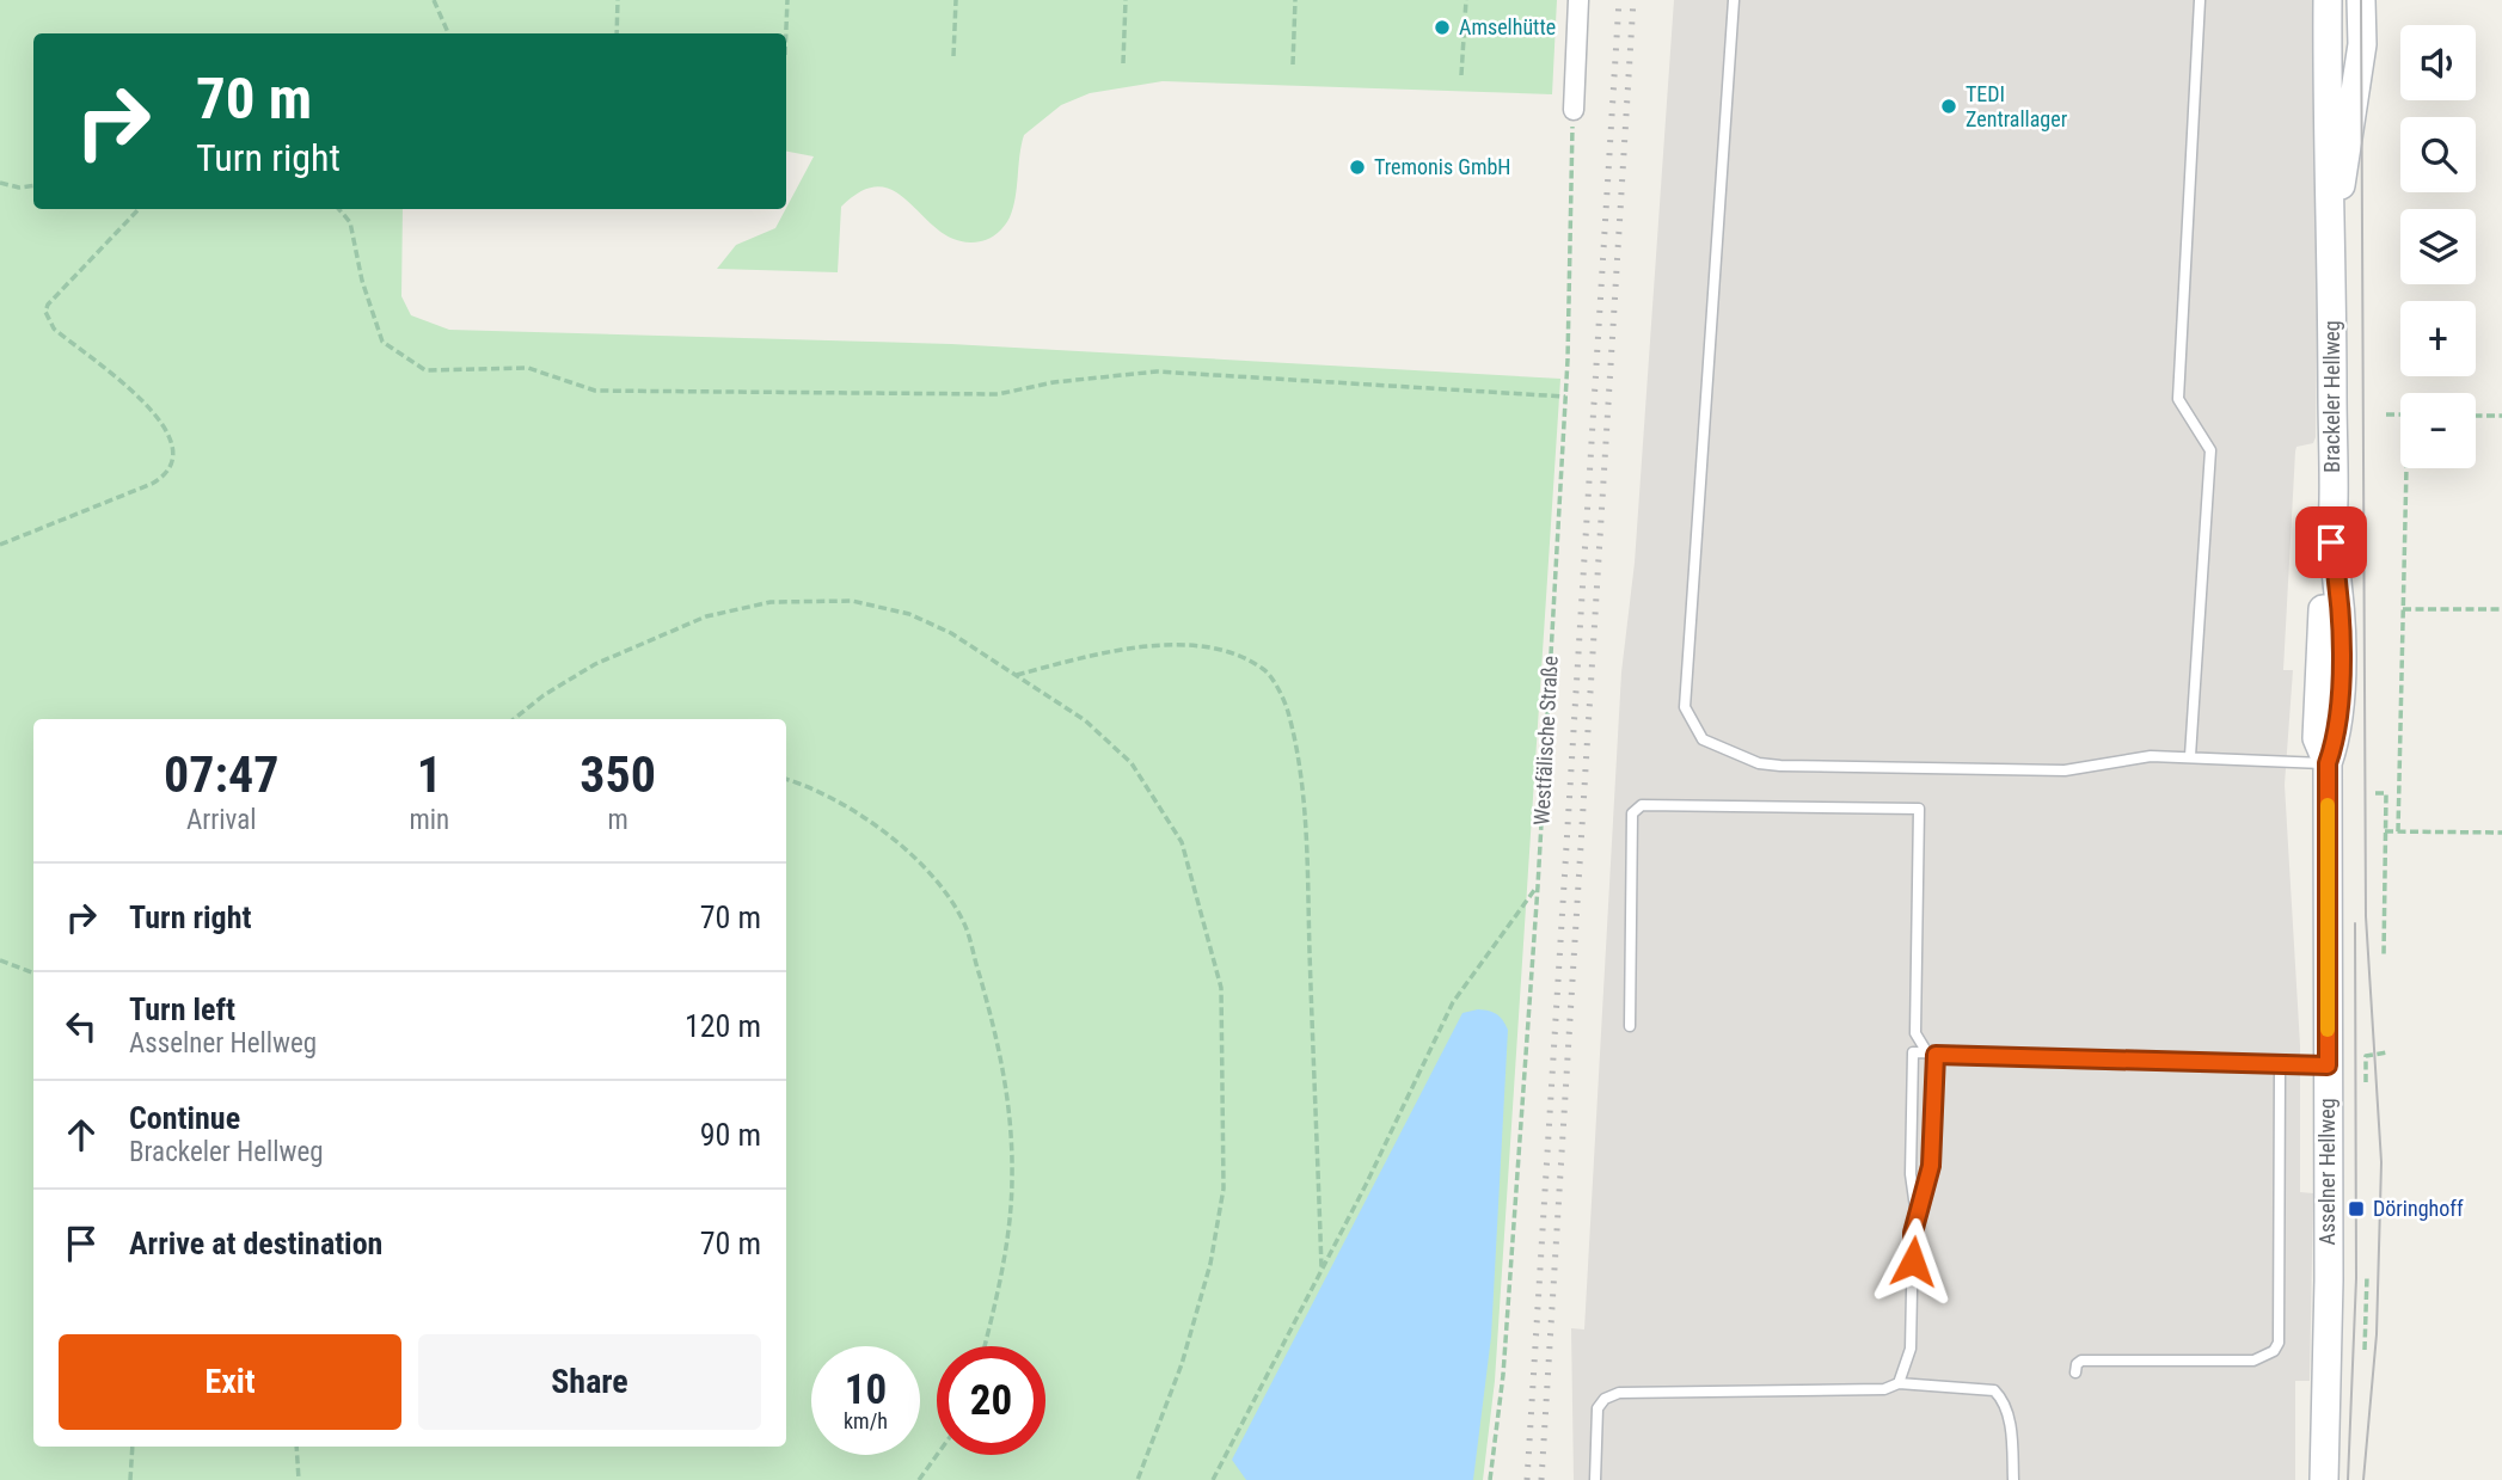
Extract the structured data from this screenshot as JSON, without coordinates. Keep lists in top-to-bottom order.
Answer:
{
  "streets": {
    "main road": ["Brackeler Hellweg", "Asselner Hellweg"],
    "path": ["Westfälische Straße"]
  },
  "crossings": [
    ["Brackeler Hellweg", "Asselner Hellweg"]
  ],
  "places": {
    "other": ["Amselhütte", "TEDI Zentrallager", "Tremonis GmbH"],
    "transit": ["Döringhoff"]
  },
  "page": {
    "map_buttons": ["+", "−"],
    "turn": ["70 m", "Turn right"],
    "eta": [
      "07:47",
      "Arrival",
      "1",
      "min",
      "350",
      "m"
    ],
    "list": [
      {
        "name": "Turn right",
        "value": "70 m"
      },
      {
        "name": "Turn left",
        "note": "Asselner Hellweg",
        "value": "120 m"
      },
      {
        "name": "Continue",
        "note": "Brackeler Hellweg",
        "value": "90 m"
      },
      {
        "name": "Arrive at destination",
        "value": "70 m"
      }
    ],
    "buttons": ["Exit", "Share"],
    "speed": "10 km/h",
    "limit": "20"
  }
}
